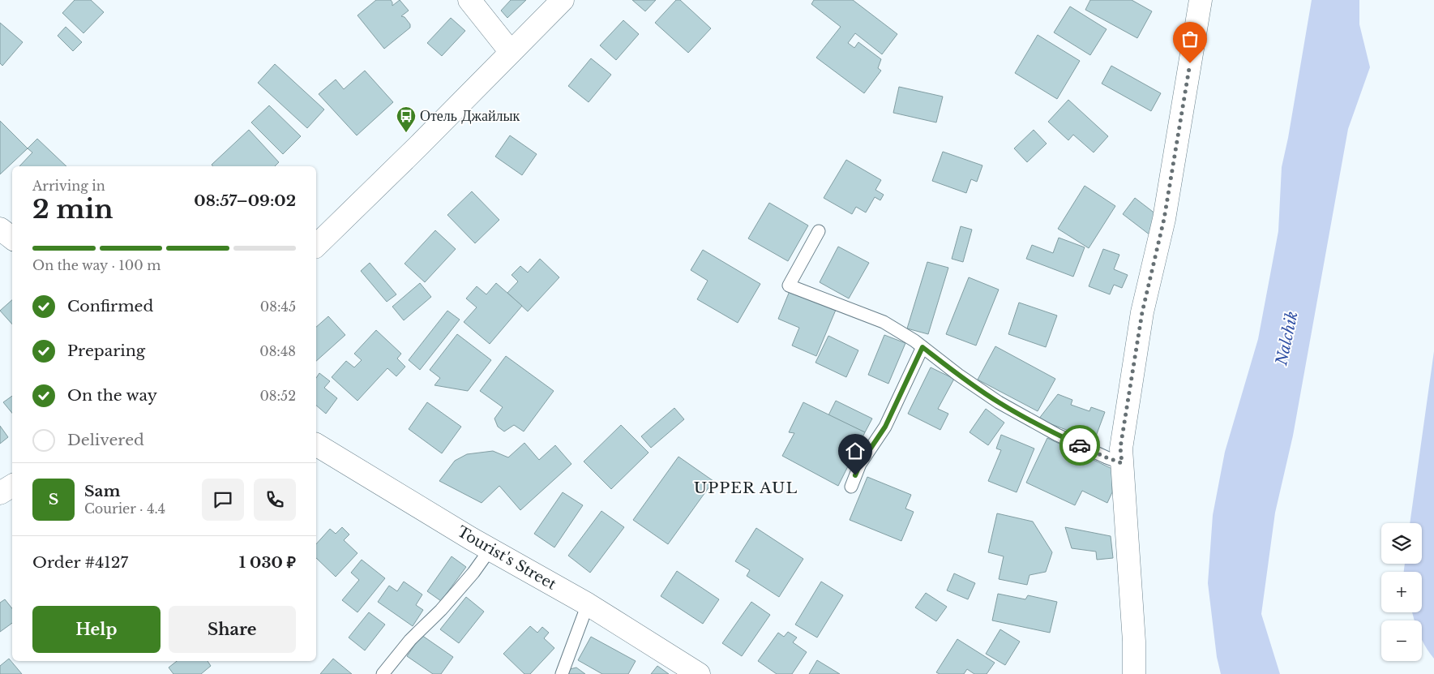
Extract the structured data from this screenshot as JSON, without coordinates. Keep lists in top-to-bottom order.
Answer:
{
  "streets": {
    "street": ["Tourist's Street"]
  },
  "districts": ["UPPER AUL"],
  "water": ["Nalchik"],
  "places": {
    "bus stop": ["Отель Джайлык"]
  },
  "page": {
    "heading": ["2 min", "Arriving in", "08:57–09:02"],
    "panel": [
      "Sam",
      "Courier · 4.4",
      "Order #4127",
      "1 030 ₽"
    ],
    "bar": "On the way · 100 m",
    "list": [
      ["Confirmed", "08:45"],
      ["Preparing", "08:48"],
      ["On the way", "08:52"],
      "Delivered"
    ],
    "round": "S",
    "map_buttons": ["+", "−"],
    "buttons": ["Help", "Share"]
  }
}
